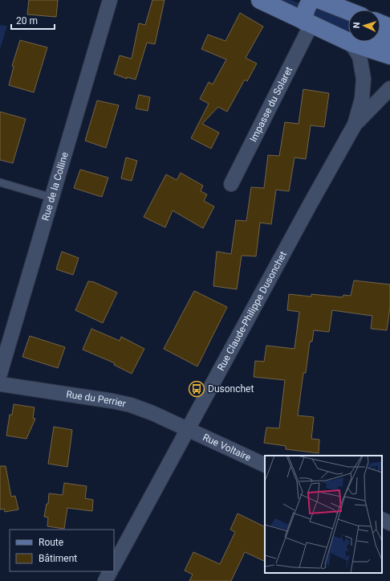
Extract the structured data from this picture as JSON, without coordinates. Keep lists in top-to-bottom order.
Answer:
{
  "streets": {
    "street": [
      "Impasse du Solaret",
      "Rue de la Colline",
      "Rue Claude-Philippe Dusonchet",
      "Rue du Perrier",
      "Rue Voltaire"
    ]
  },
  "crossings": [
    ["Rue Claude-Philippe Dusonchet", "Rue du Perrier"],
    ["Rue Claude-Philippe Dusonchet", "Rue Voltaire"],
    ["Rue du Perrier", "Rue Voltaire"]
  ],
  "places": {
    "bus stop": ["Dusonchet"]
  },
  "legend": ["Route", "Bâtiment"],
  "scale_bar": "20 m",
  "north": "left"
}
